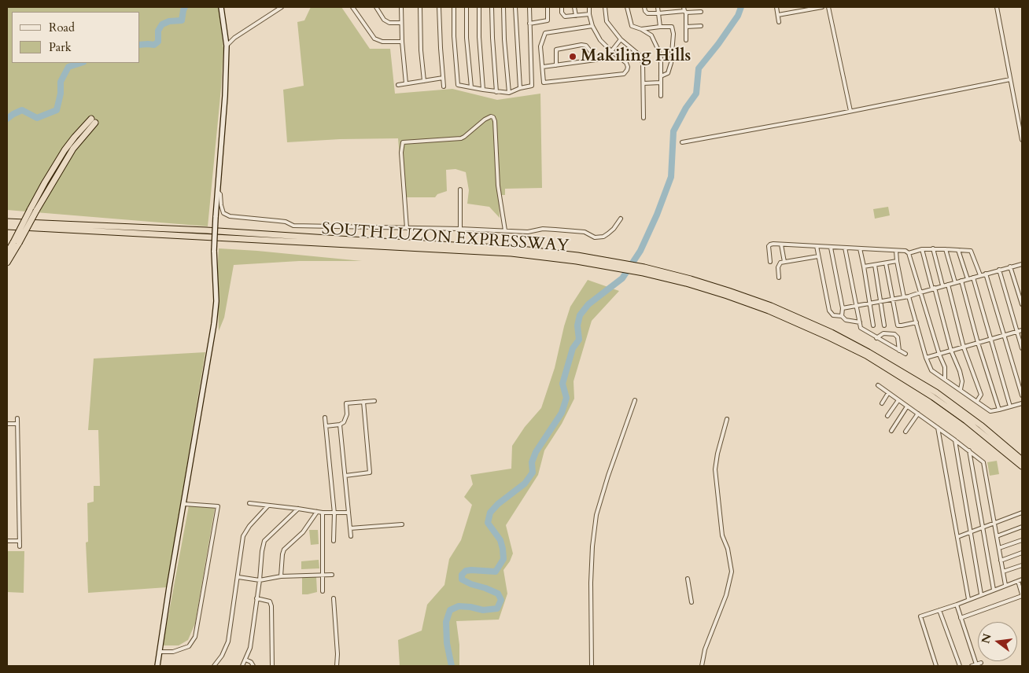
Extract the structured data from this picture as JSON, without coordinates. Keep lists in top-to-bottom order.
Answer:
{
  "streets": {
    "highway": ["SOUTH LUZON EXPRESSWAY"]
  },
  "places": ["Makiling Hills"],
  "legend": ["Road", "Park"],
  "north": "left"
}
